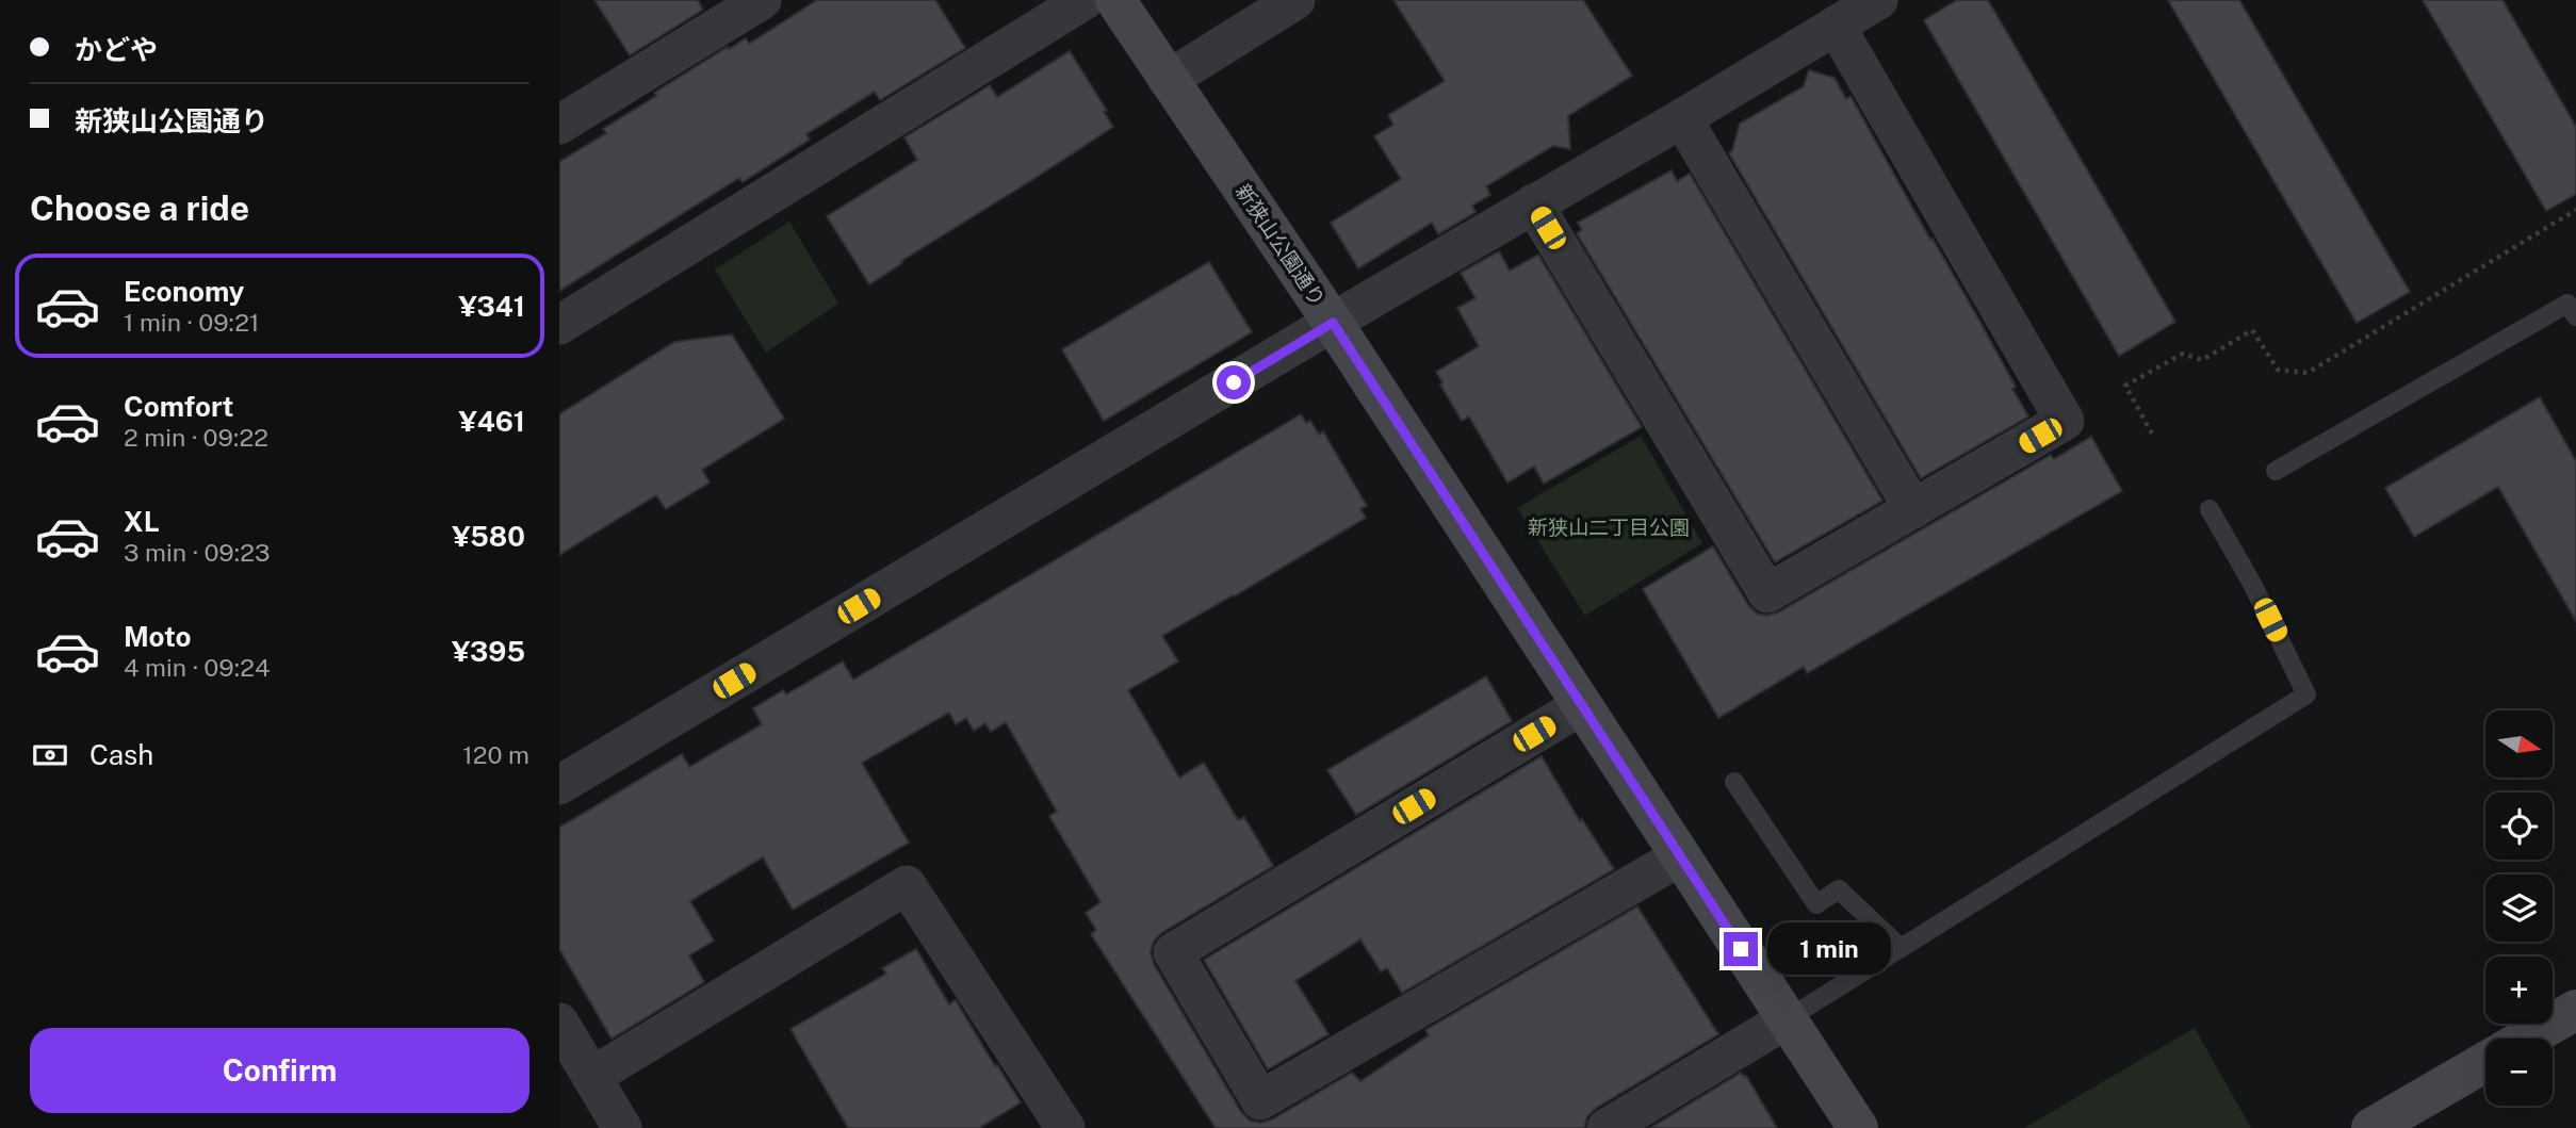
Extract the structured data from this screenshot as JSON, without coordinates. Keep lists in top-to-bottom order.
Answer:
{
  "streets": {
    "street": ["新狭山公園通り"]
  },
  "parks": ["新狭山二丁目公園"],
  "north": "right",
  "page": {
    "banner": ["かどや", "新狭山公園通り"],
    "heading": "Choose a ride",
    "list": [
      {
        "name": "Economy",
        "note": "1 min · 09:21",
        "value": "¥341"
      },
      {
        "name": "Comfort",
        "note": "2 min · 09:22",
        "value": "¥461"
      },
      {
        "name": "XL",
        "note": "3 min · 09:23",
        "value": "¥580"
      },
      {
        "name": "Moto",
        "note": "4 min · 09:24",
        "value": "¥395"
      }
    ],
    "map_buttons": ["+", "−"],
    "pay": ["Cash", "120 m"],
    "bubble": "1 min",
    "buttons": "Confirm"
  }
}
